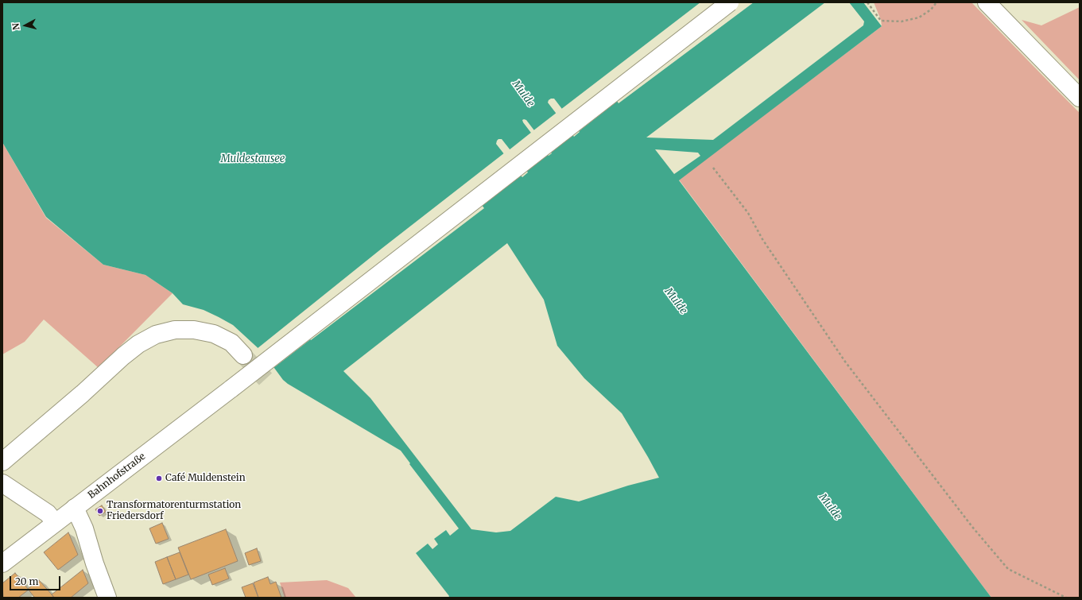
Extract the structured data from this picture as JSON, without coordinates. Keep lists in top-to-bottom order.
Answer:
{
  "streets": {
    "main road": ["Bahnhofstraße"]
  },
  "water": ["Mulde", "Muldestausee"],
  "places": ["Café Muldenstein", "Transformatorenturmstation Friedersdorf"],
  "scale_bar": "20 m",
  "north": "left"
}
